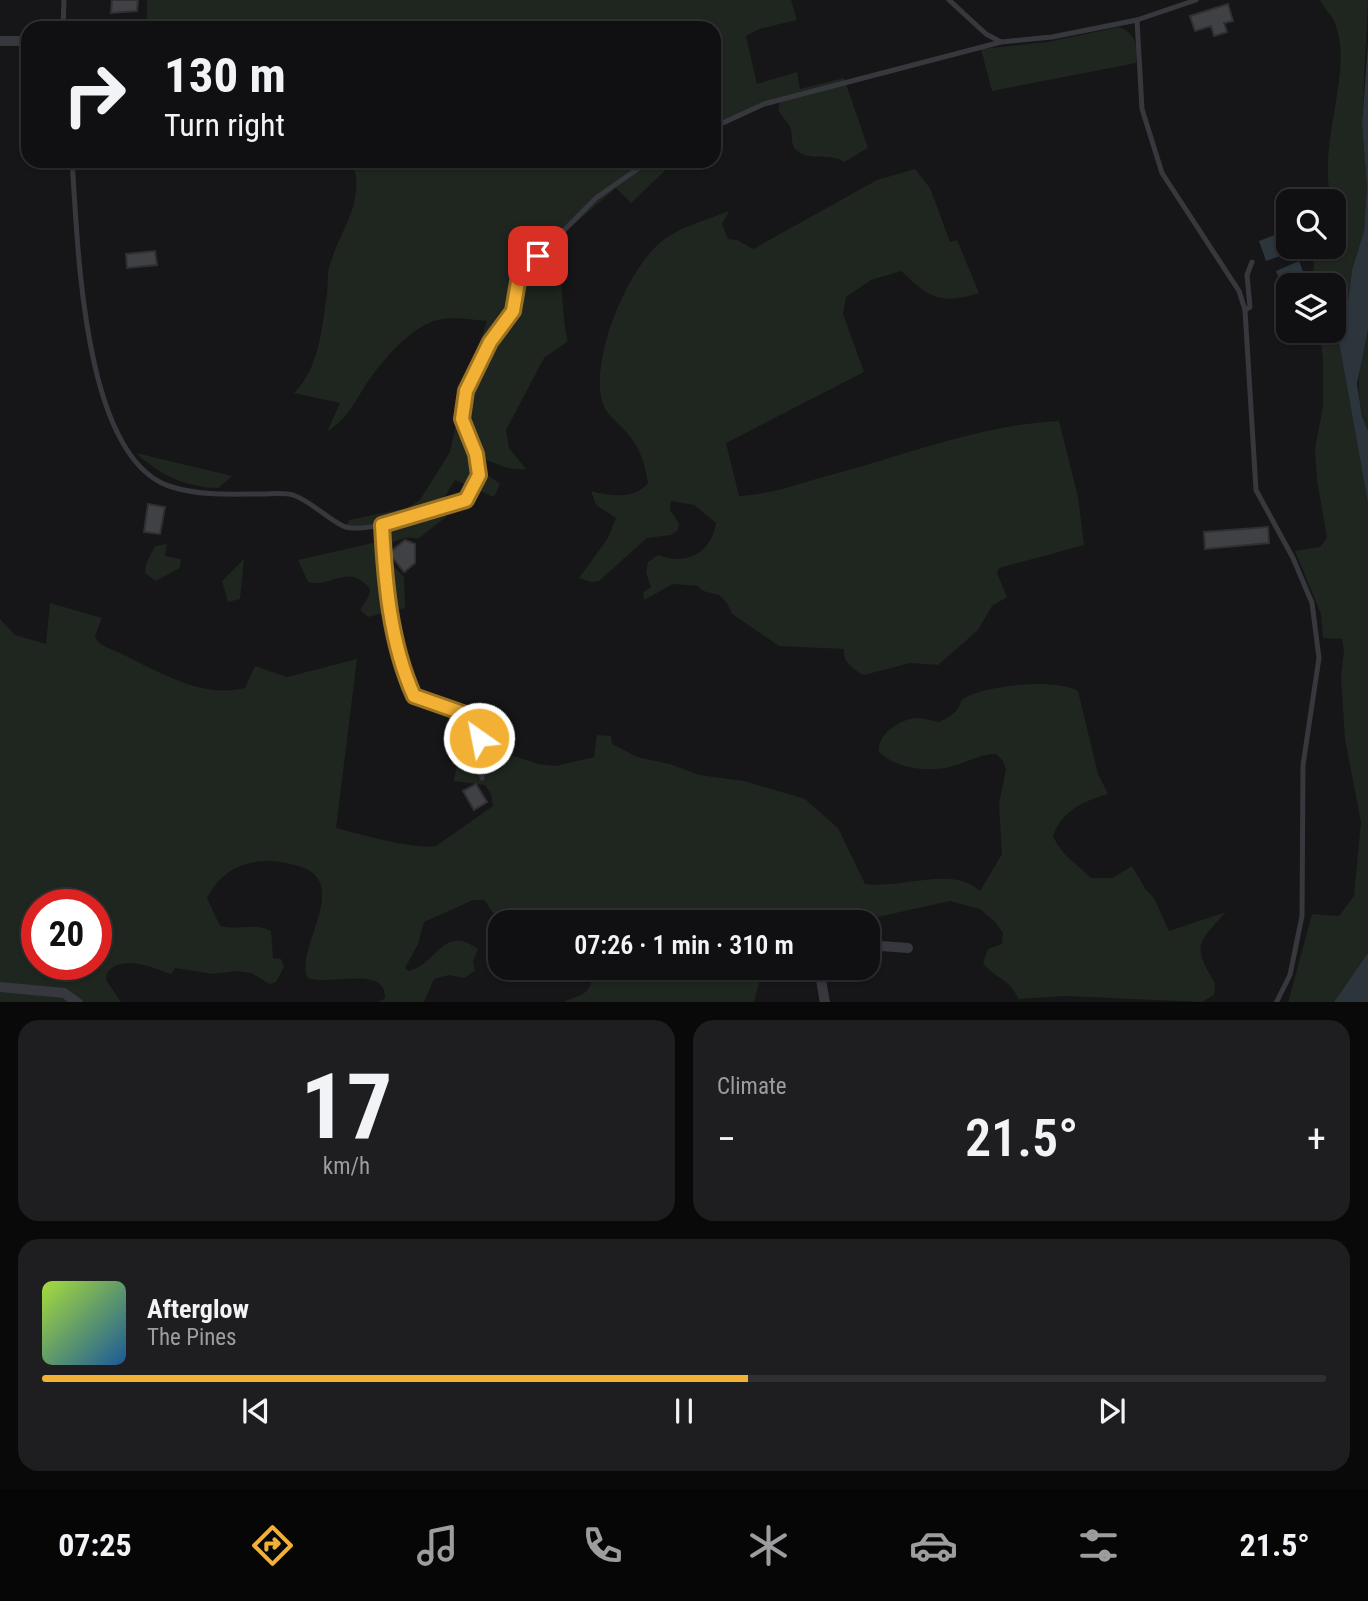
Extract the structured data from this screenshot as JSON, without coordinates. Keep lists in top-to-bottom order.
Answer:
{
  "page": {
    "turn": ["130 m", "Turn right"],
    "limit": "20",
    "trip": "07:26 · 1 min · 310 m",
    "tile": [
      ["17", "km/h"],
      "Climate"
    ],
    "heat": ["−", "21.5°", "+"],
    "song": ["Afterglow", "The Pines"],
    "tabs": ["07:25", "21.5°"]
  }
}
